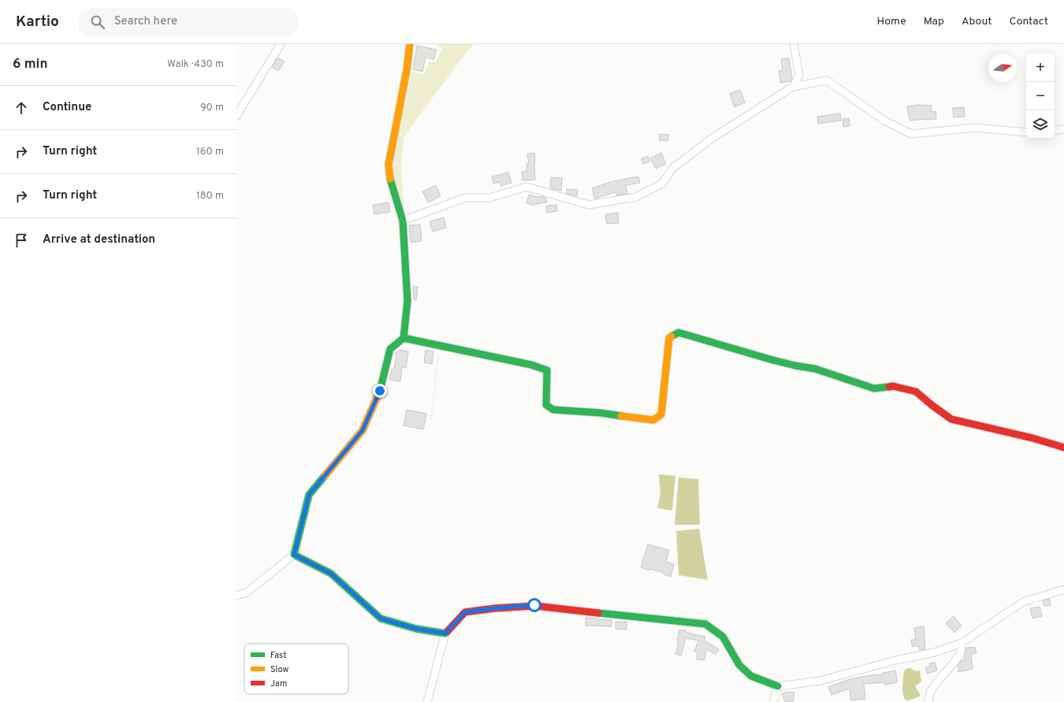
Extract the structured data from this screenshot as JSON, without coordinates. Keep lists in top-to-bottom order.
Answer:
{
  "legend": ["Fast", "Slow", "Jam"],
  "north": "right",
  "page": {
    "header": "Kartio",
    "search": "Search here",
    "nav": [
      "Home",
      "Map",
      "About",
      "Contact"
    ],
    "heading": ["6 min", "Walk · 430 m"],
    "map_buttons": ["+", "−"],
    "list": [
      ["Continue", "90 m"],
      ["Turn right", "160 m"],
      ["Turn right", "180 m"],
      "Arrive at destination"
    ]
  }
}
